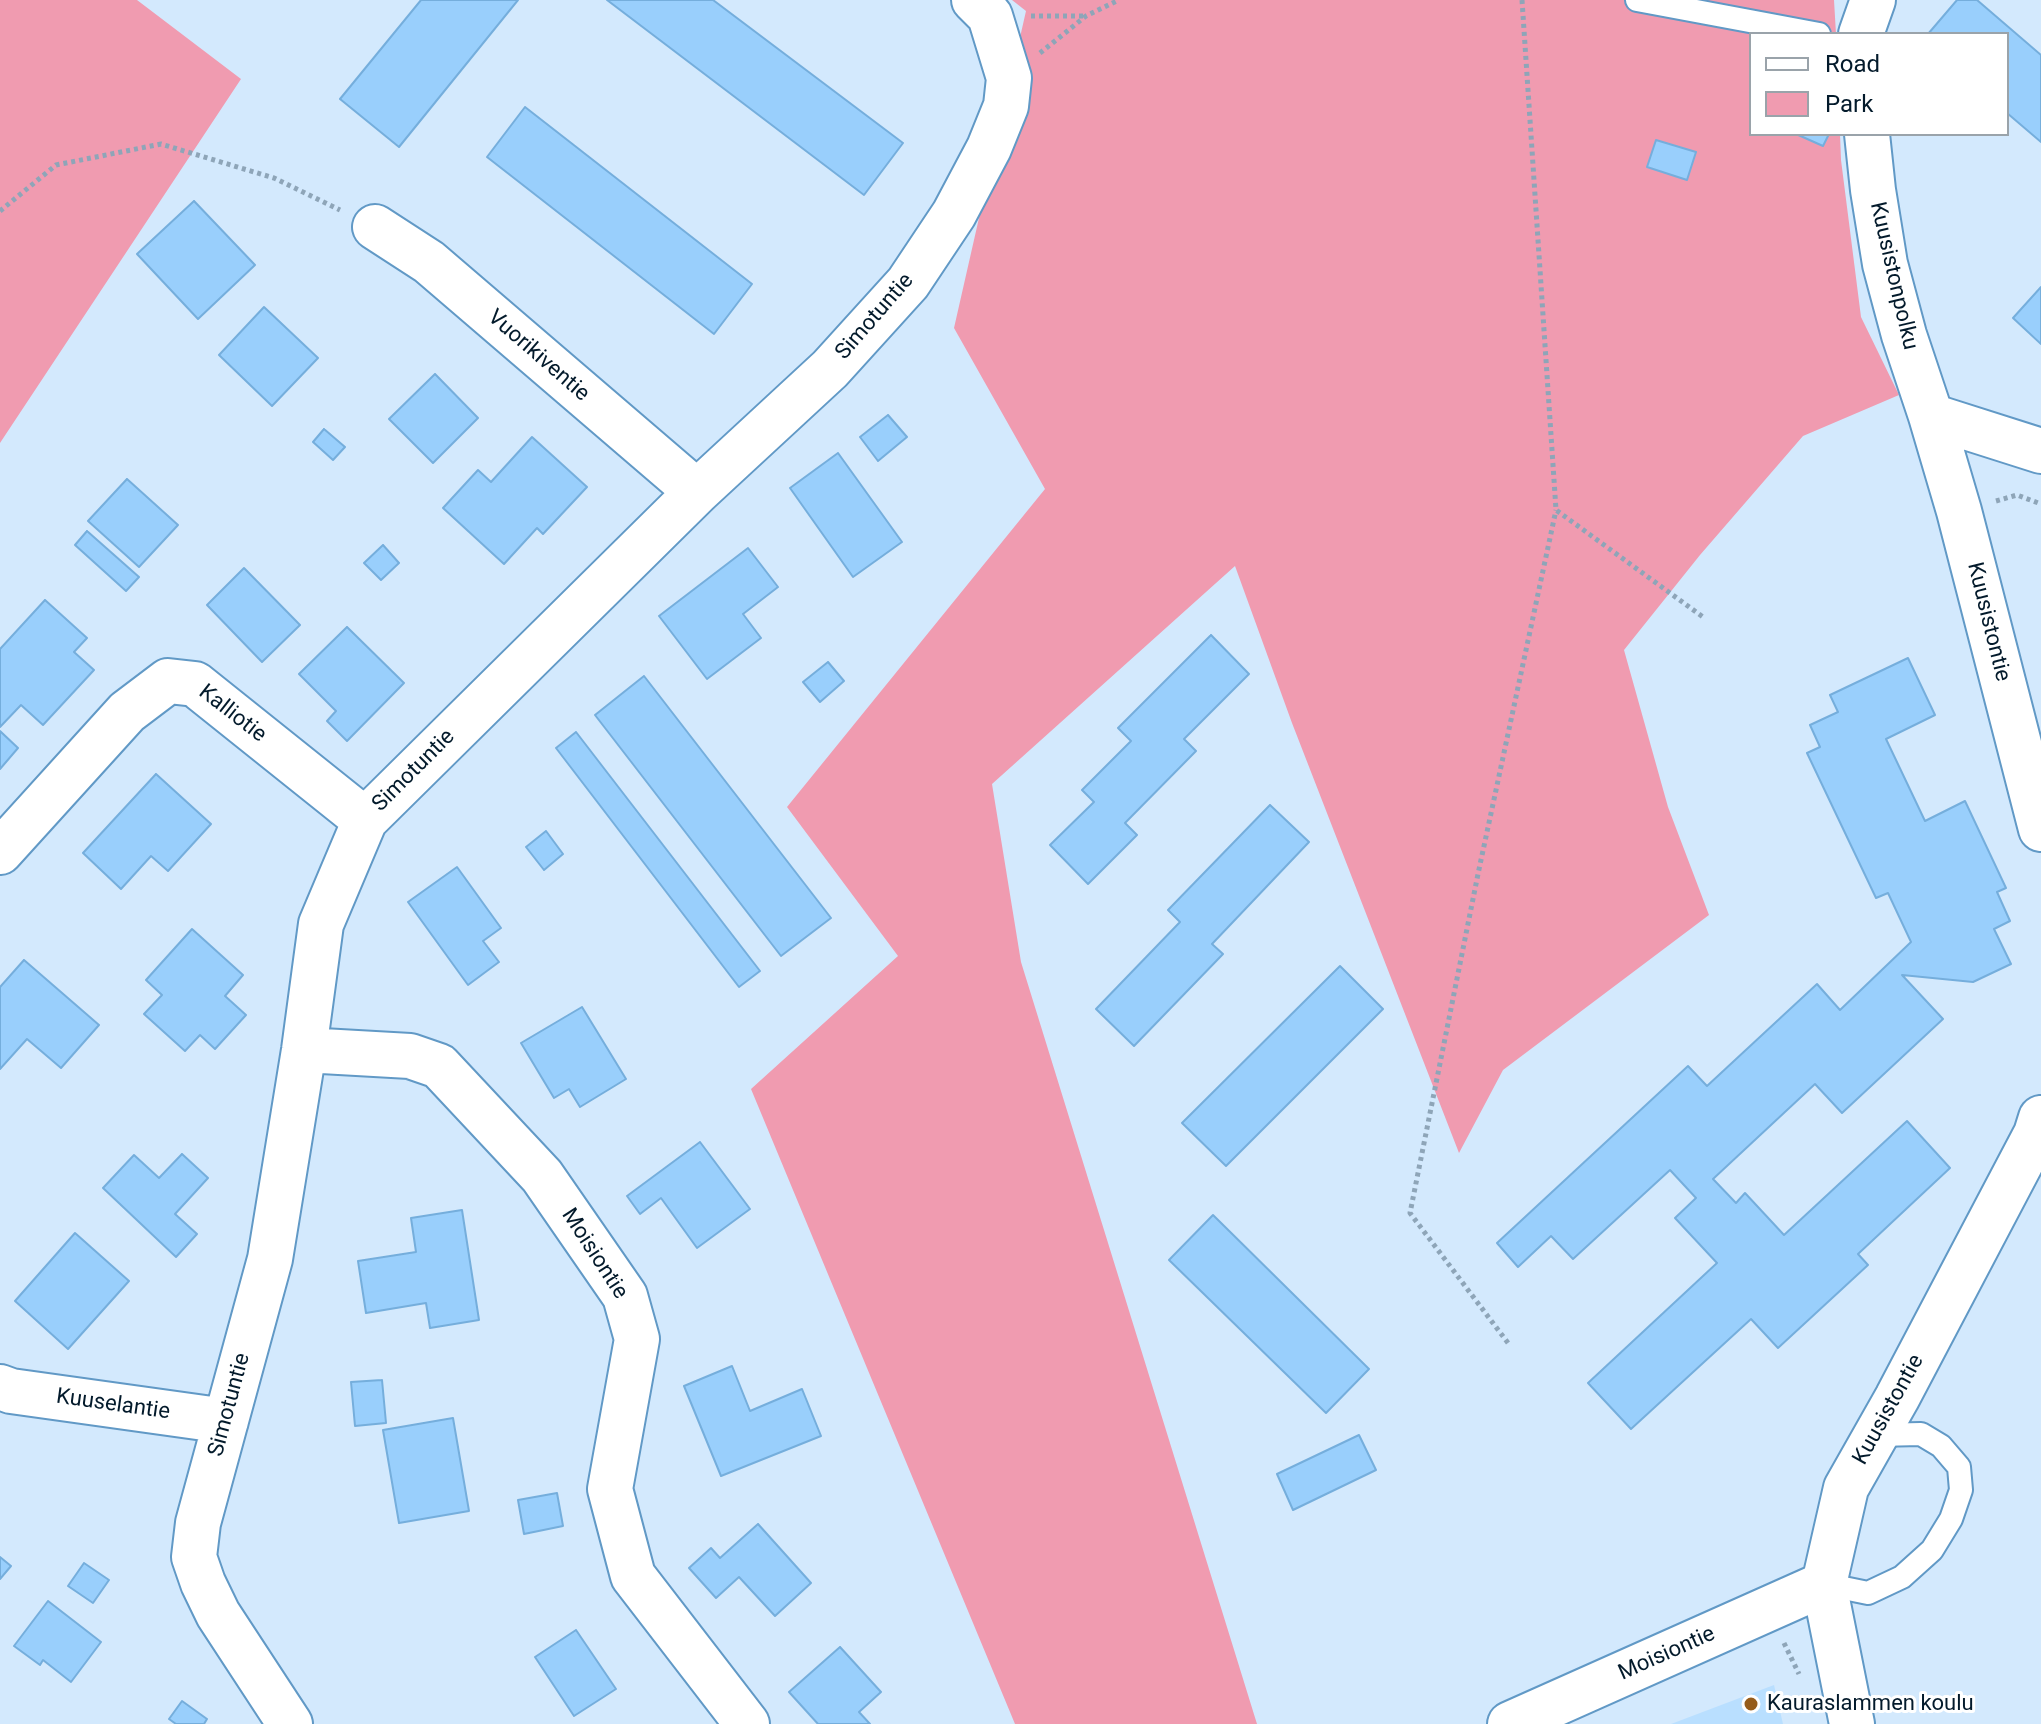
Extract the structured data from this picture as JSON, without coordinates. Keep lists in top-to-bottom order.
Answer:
{
  "streets": {
    "street": [
      "Kuusistonpolku",
      "Simotuntie",
      "Vuorikiventie",
      "Kuusistontie",
      "Kalliotie",
      "Moisiontie",
      "Kuuselantie"
    ]
  },
  "crossings": [
    ["Kuusistonpolku", "Kuusistontie"],
    ["Simotuntie", "Vuorikiventie"],
    ["Simotuntie", "Kalliotie"],
    ["Simotuntie", "Moisiontie"],
    ["Simotuntie", "Kuuselantie"],
    ["Kuusistontie", "Moisiontie"]
  ],
  "places": ["Kauraslammen koulu"],
  "legend": ["Road", "Park"]
}
